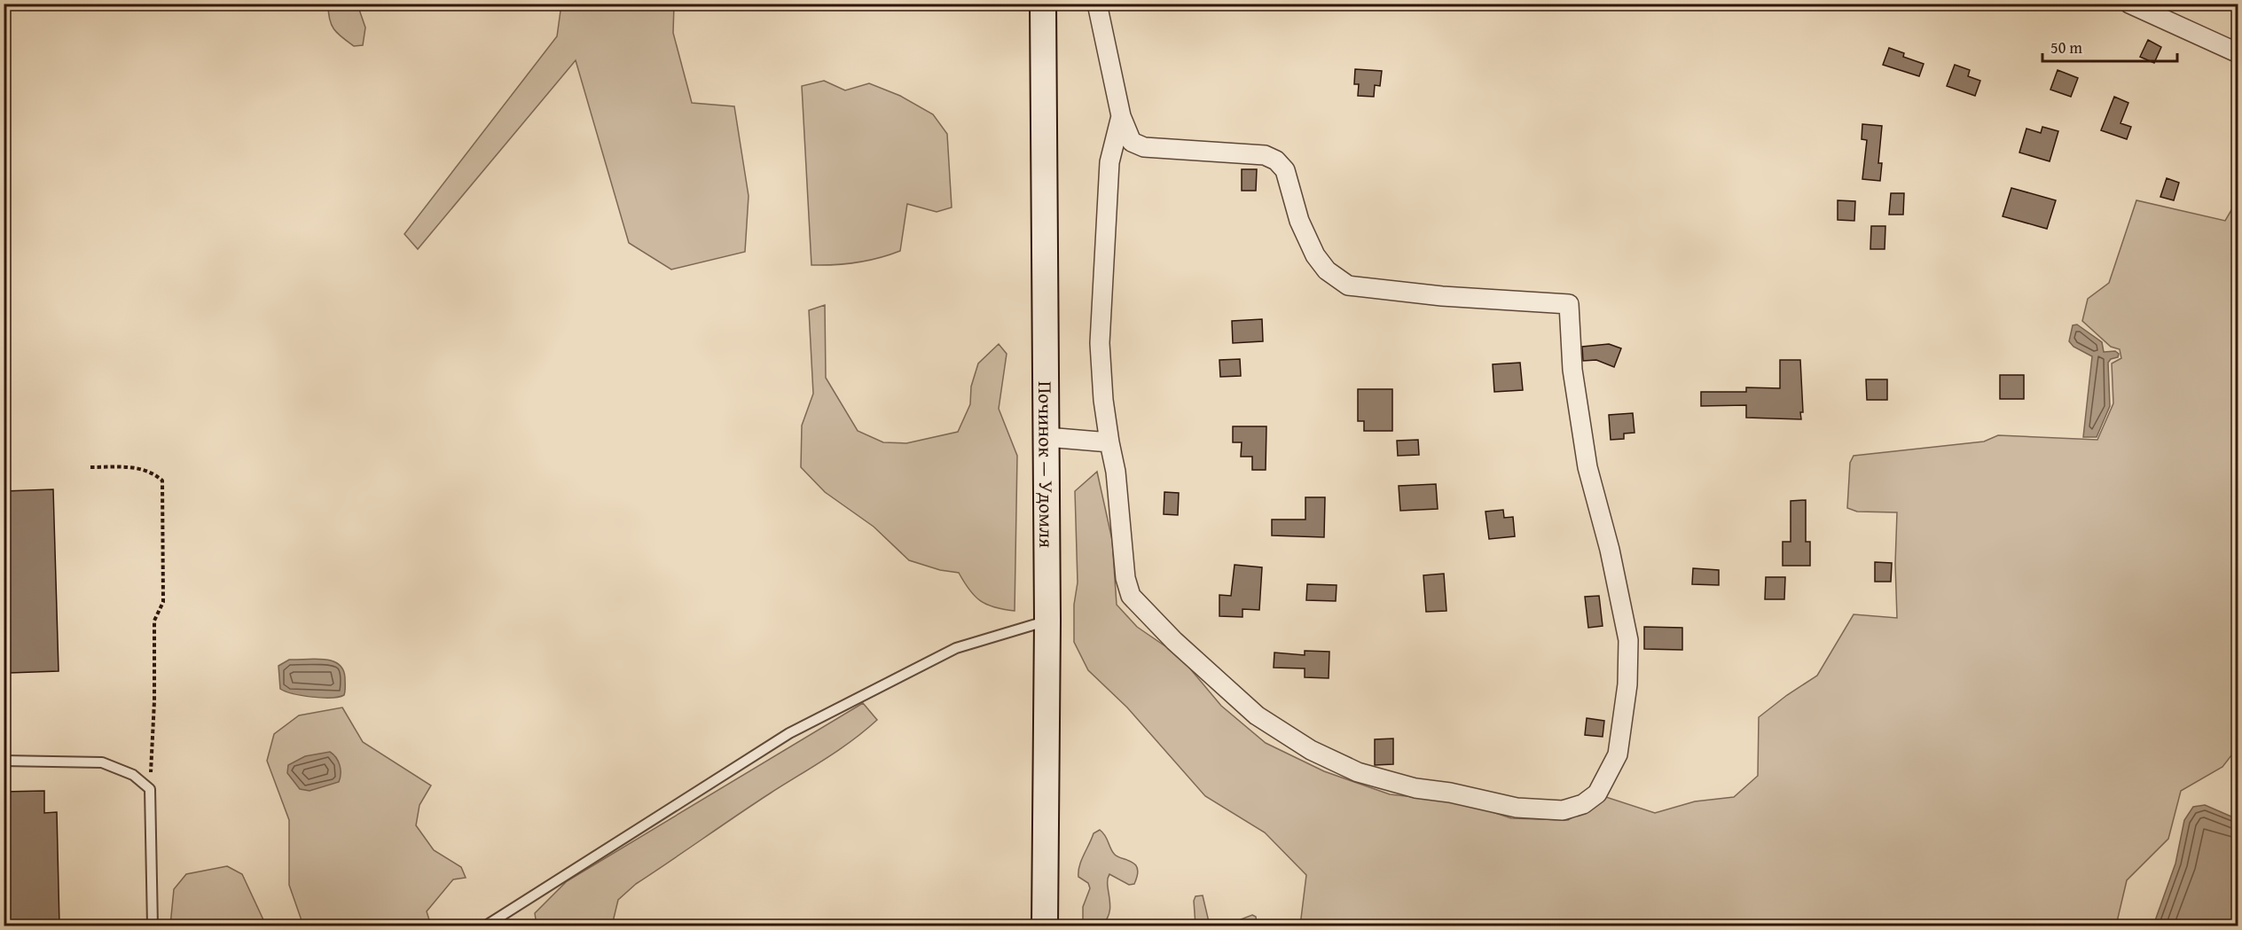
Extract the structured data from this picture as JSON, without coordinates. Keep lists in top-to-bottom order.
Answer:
{
  "streets": {
    "main road": ["Починок — Удомля"]
  },
  "scale_bar": "50 m"
}
